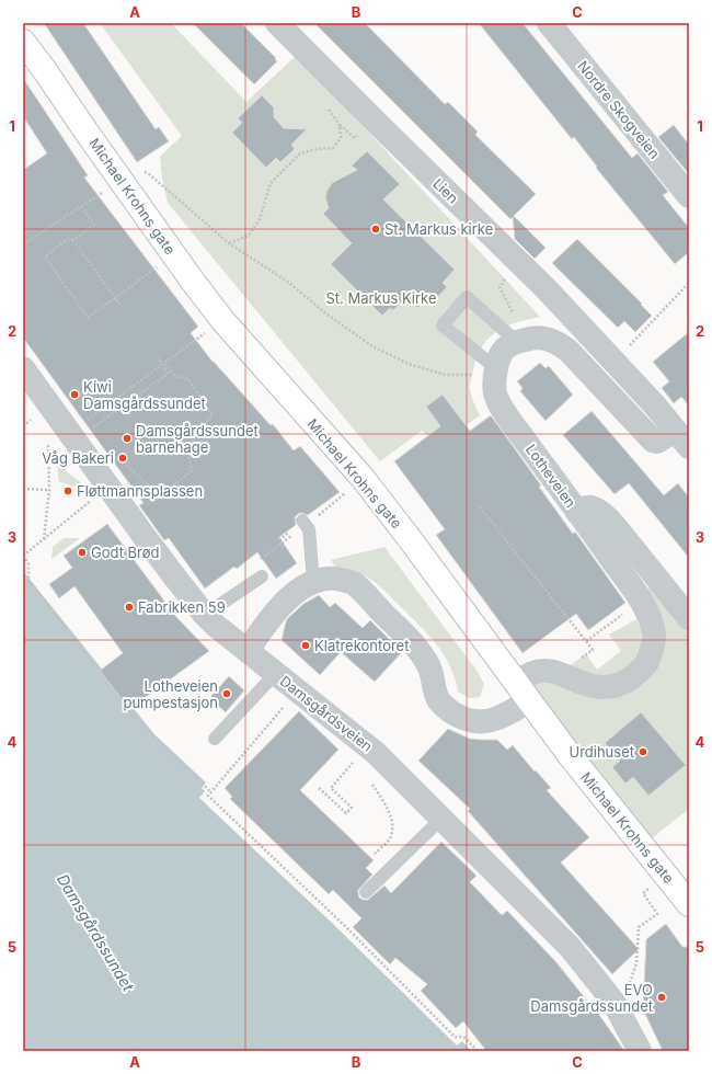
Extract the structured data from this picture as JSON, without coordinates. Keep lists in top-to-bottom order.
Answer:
{
  "streets": {
    "main road": ["Michael Krohns gate"],
    "street": [
      "Nordre Skogveien",
      "Lien",
      "Lotheveien",
      "Damsgårdsveien"
    ]
  },
  "crossings": [
    ["Lien", "Lotheveien"],
    ["Michael Krohns gate", "Lotheveien"],
    ["Lotheveien", "Damsgårdsveien"]
  ],
  "water": ["Damsgårdssundet"],
  "parks": ["St. Markus Kirke"],
  "places": [
    "St. Markus kirke",
    "Kiwi Damsgårdssundet",
    "Damsgårdssundet barnehage",
    "Våg Bakeri",
    "Fløttmannsplassen",
    "Godt Brød",
    "Fabrikken 59",
    "Klatrekontoret",
    "Lotheveien pumpestasjon",
    "Urdihuset",
    "EVO Damsgårdssundet"
  ],
  "grid": {
    "columns": ["A", "B", "C"],
    "rows": [
      "1",
      "2",
      "3",
      "4",
      "5"
    ]
  }
}
